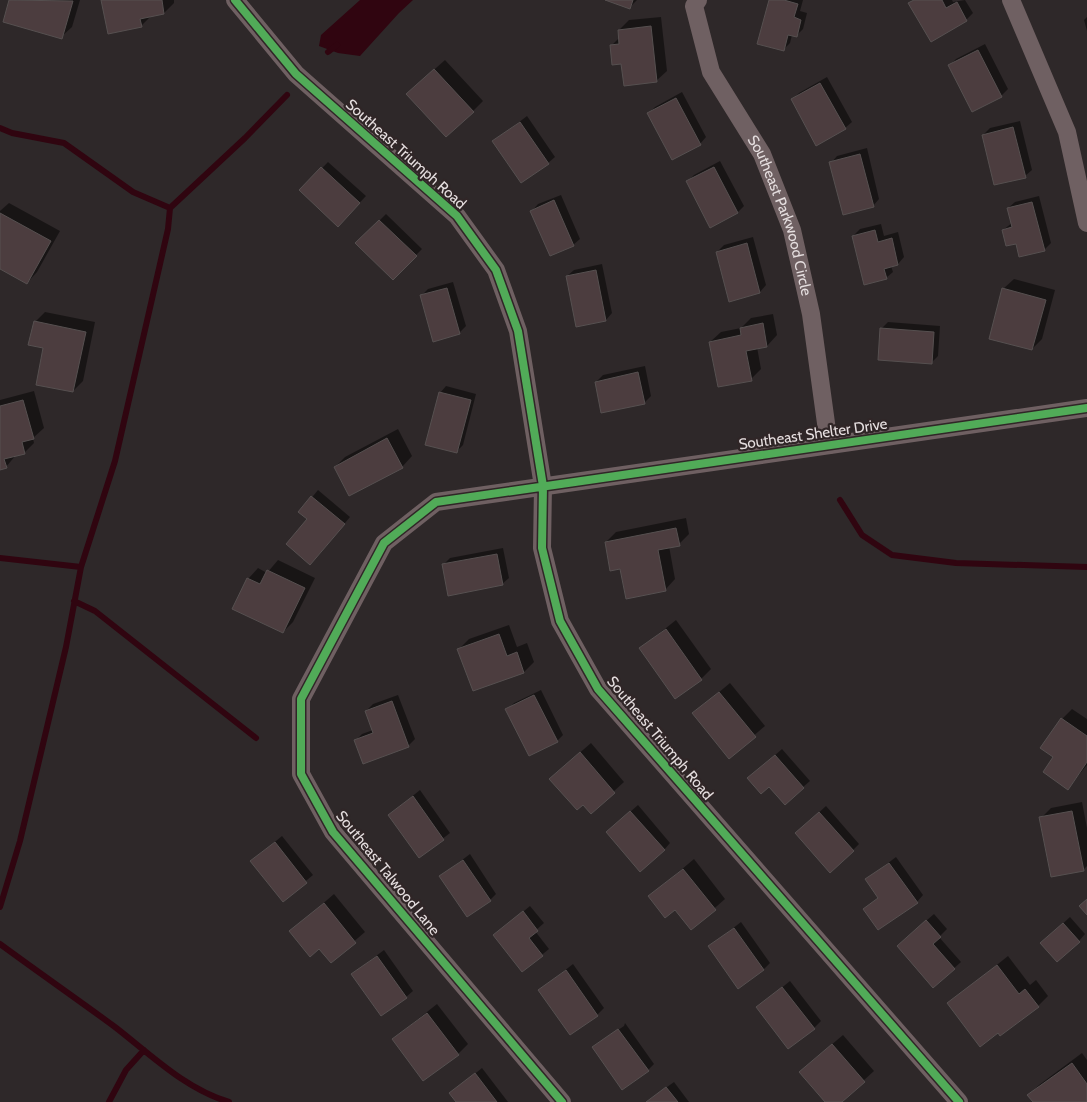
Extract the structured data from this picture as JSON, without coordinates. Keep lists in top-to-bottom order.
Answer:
{
  "streets": {
    "street": [
      "Southeast Triumph Road",
      "Southeast Parkwood Circle",
      "Southeast Shelter Drive",
      "Southeast Talwood Lane"
    ]
  },
  "crossings": [
    ["Southeast Triumph Road", "Southeast Shelter Drive"],
    ["Southeast Triumph Road", "Southeast Talwood Lane"],
    ["Southeast Parkwood Circle", "Southeast Shelter Drive"],
    ["Southeast Shelter Drive", "Southeast Talwood Lane"]
  ]
}
